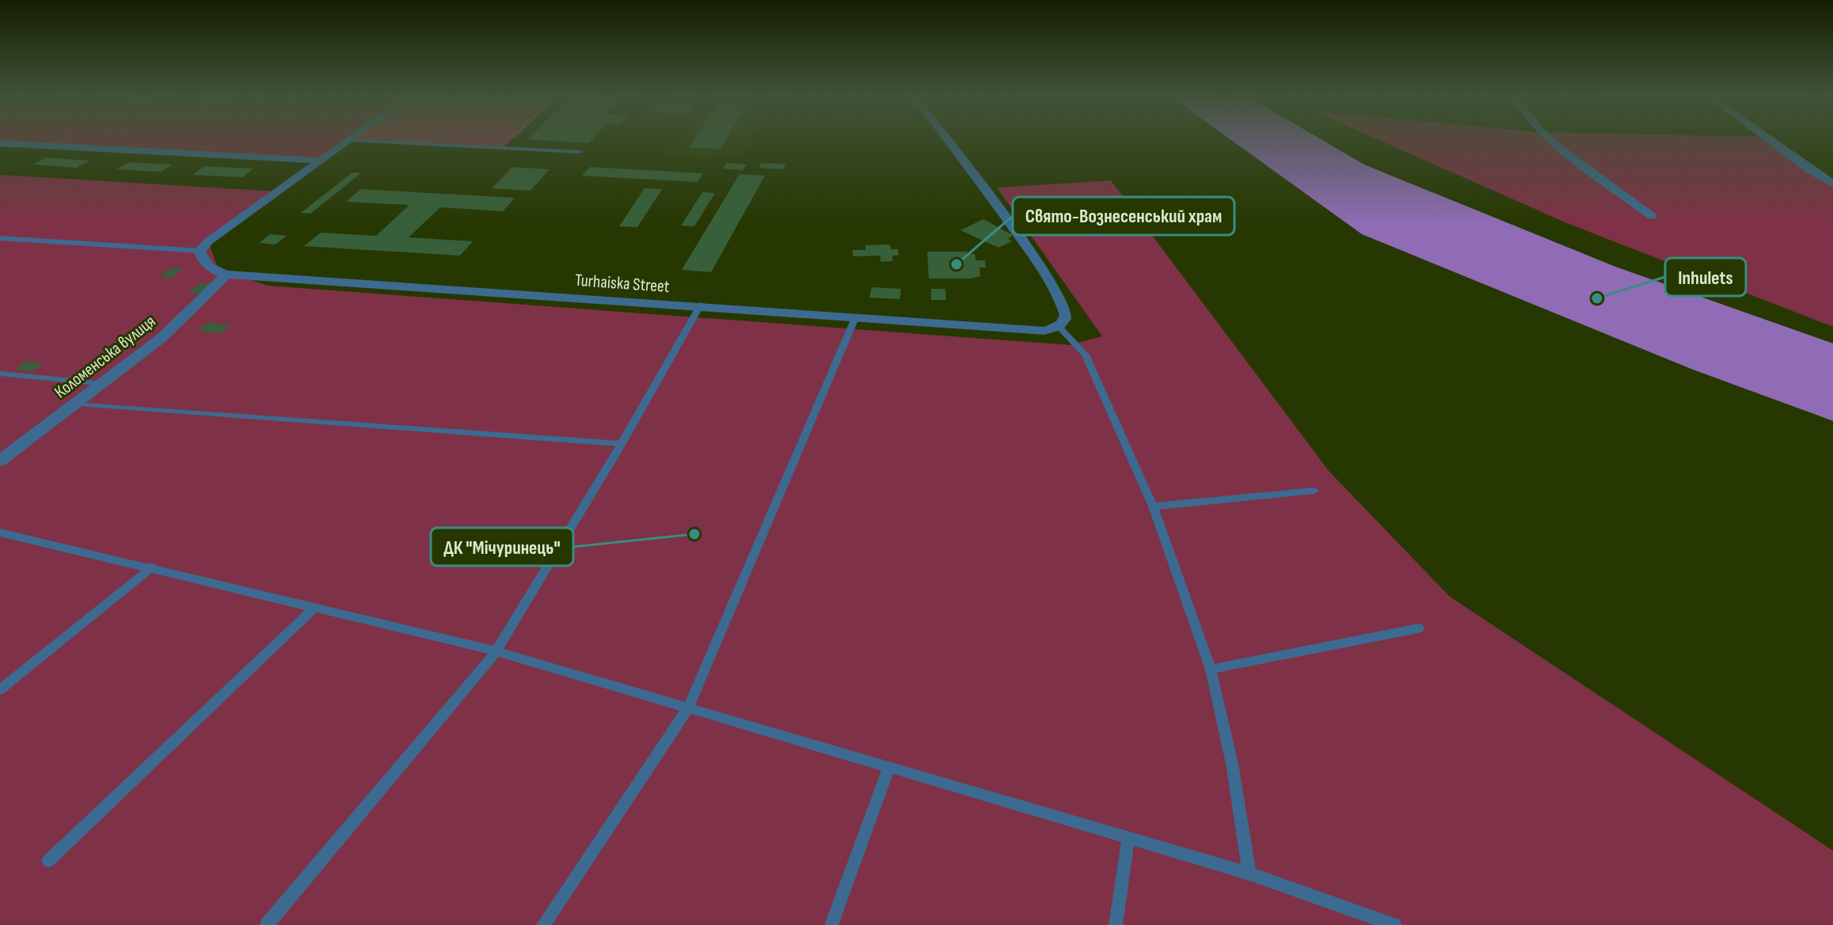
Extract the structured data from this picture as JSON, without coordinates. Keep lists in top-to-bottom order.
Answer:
{
  "streets": {
    "street": ["Turhaiska Street", "Коломенська вулиця"]
  },
  "crossings": [
    ["Turhaiska Street", "Коломенська вулиця"]
  ],
  "places": ["Свято-Вознесенський храм", "Inhulets", "ДК \"Мічуринець\""]
}
